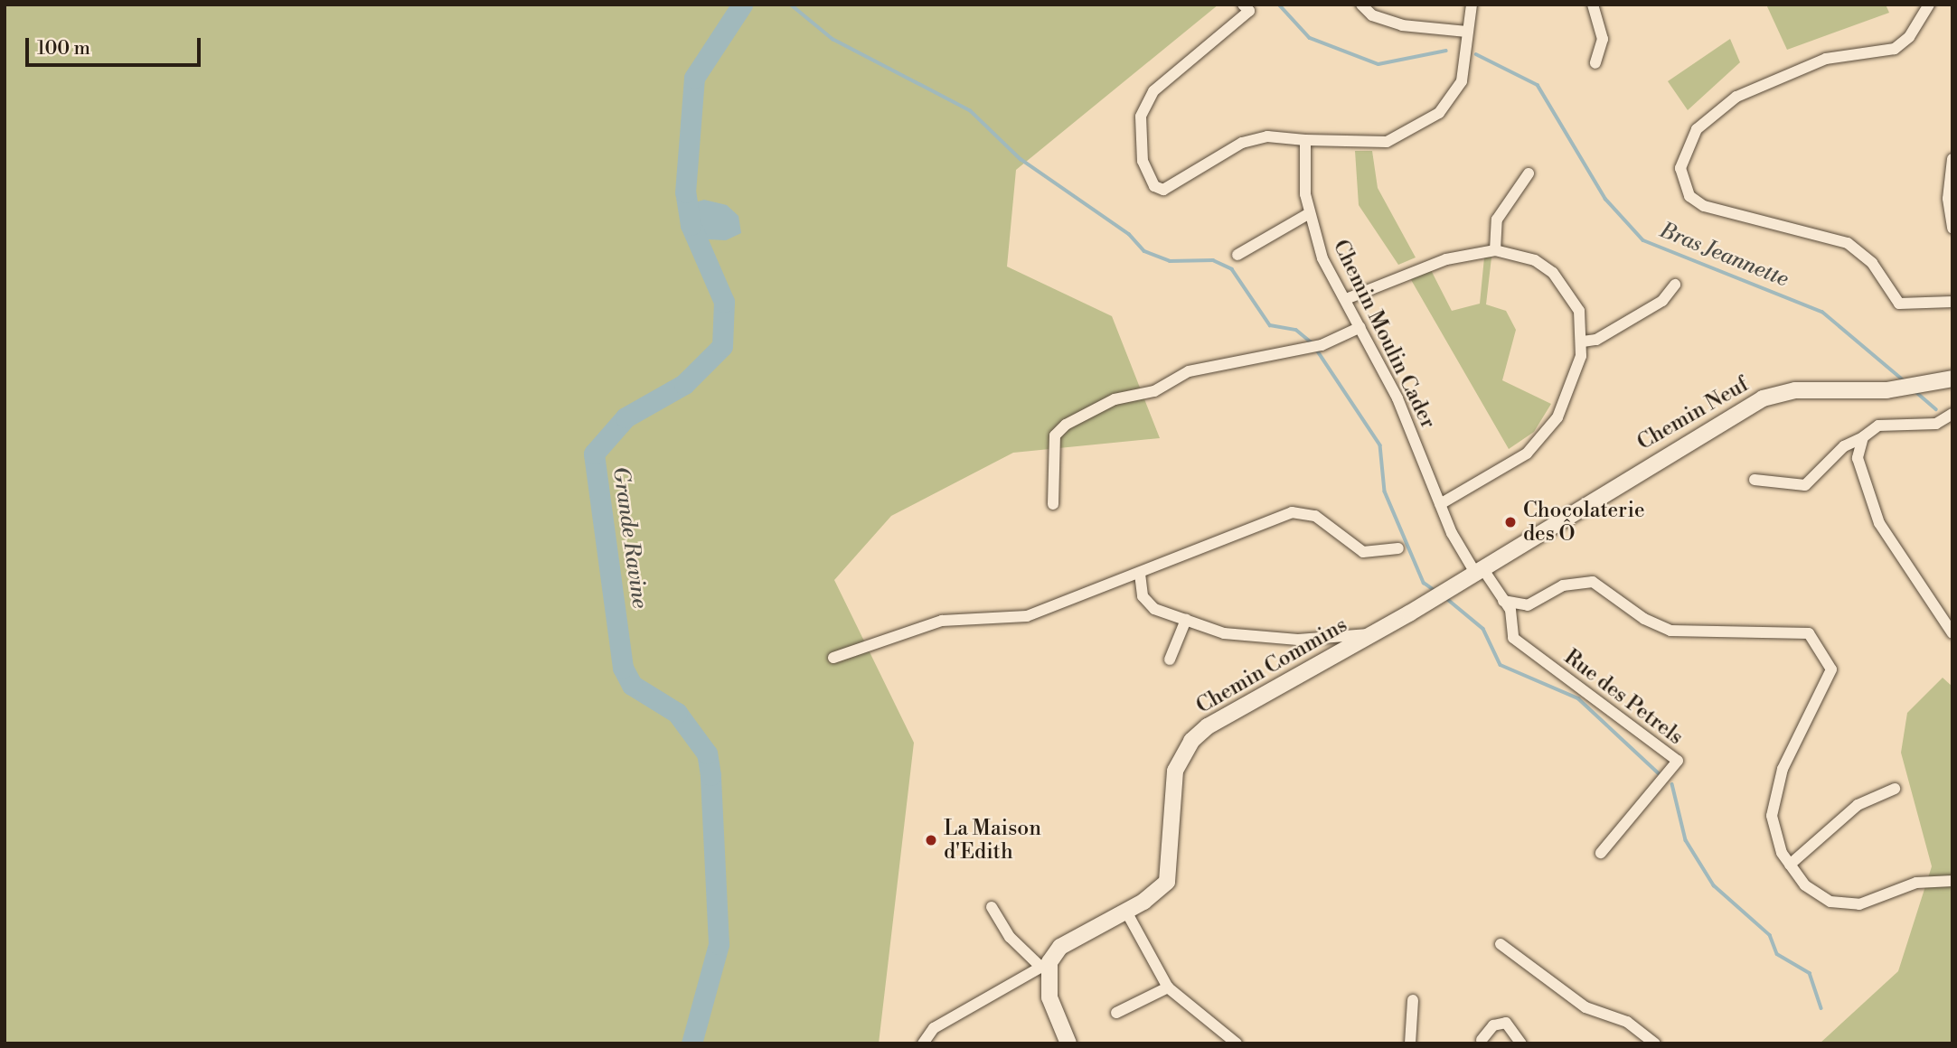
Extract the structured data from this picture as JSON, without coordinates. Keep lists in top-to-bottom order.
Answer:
{
  "streets": {
    "street": [
      "Chemin Moulin Cader",
      "Chemin Neuf",
      "Chemin Commins",
      "Rue des Petrels"
    ]
  },
  "crossings": [
    ["Chemin Moulin Cader", "Chemin Neuf"],
    ["Chemin Moulin Cader", "Rue des Petrels"],
    ["Chemin Neuf", "Chemin Commins"],
    ["Chemin Neuf", "Rue des Petrels"]
  ],
  "water": ["Bras Jeannette", "Grande Ravine"],
  "places": ["Chocolaterie des Ô", "La Maison d'Edith"],
  "scale_bar": "100 m"
}
